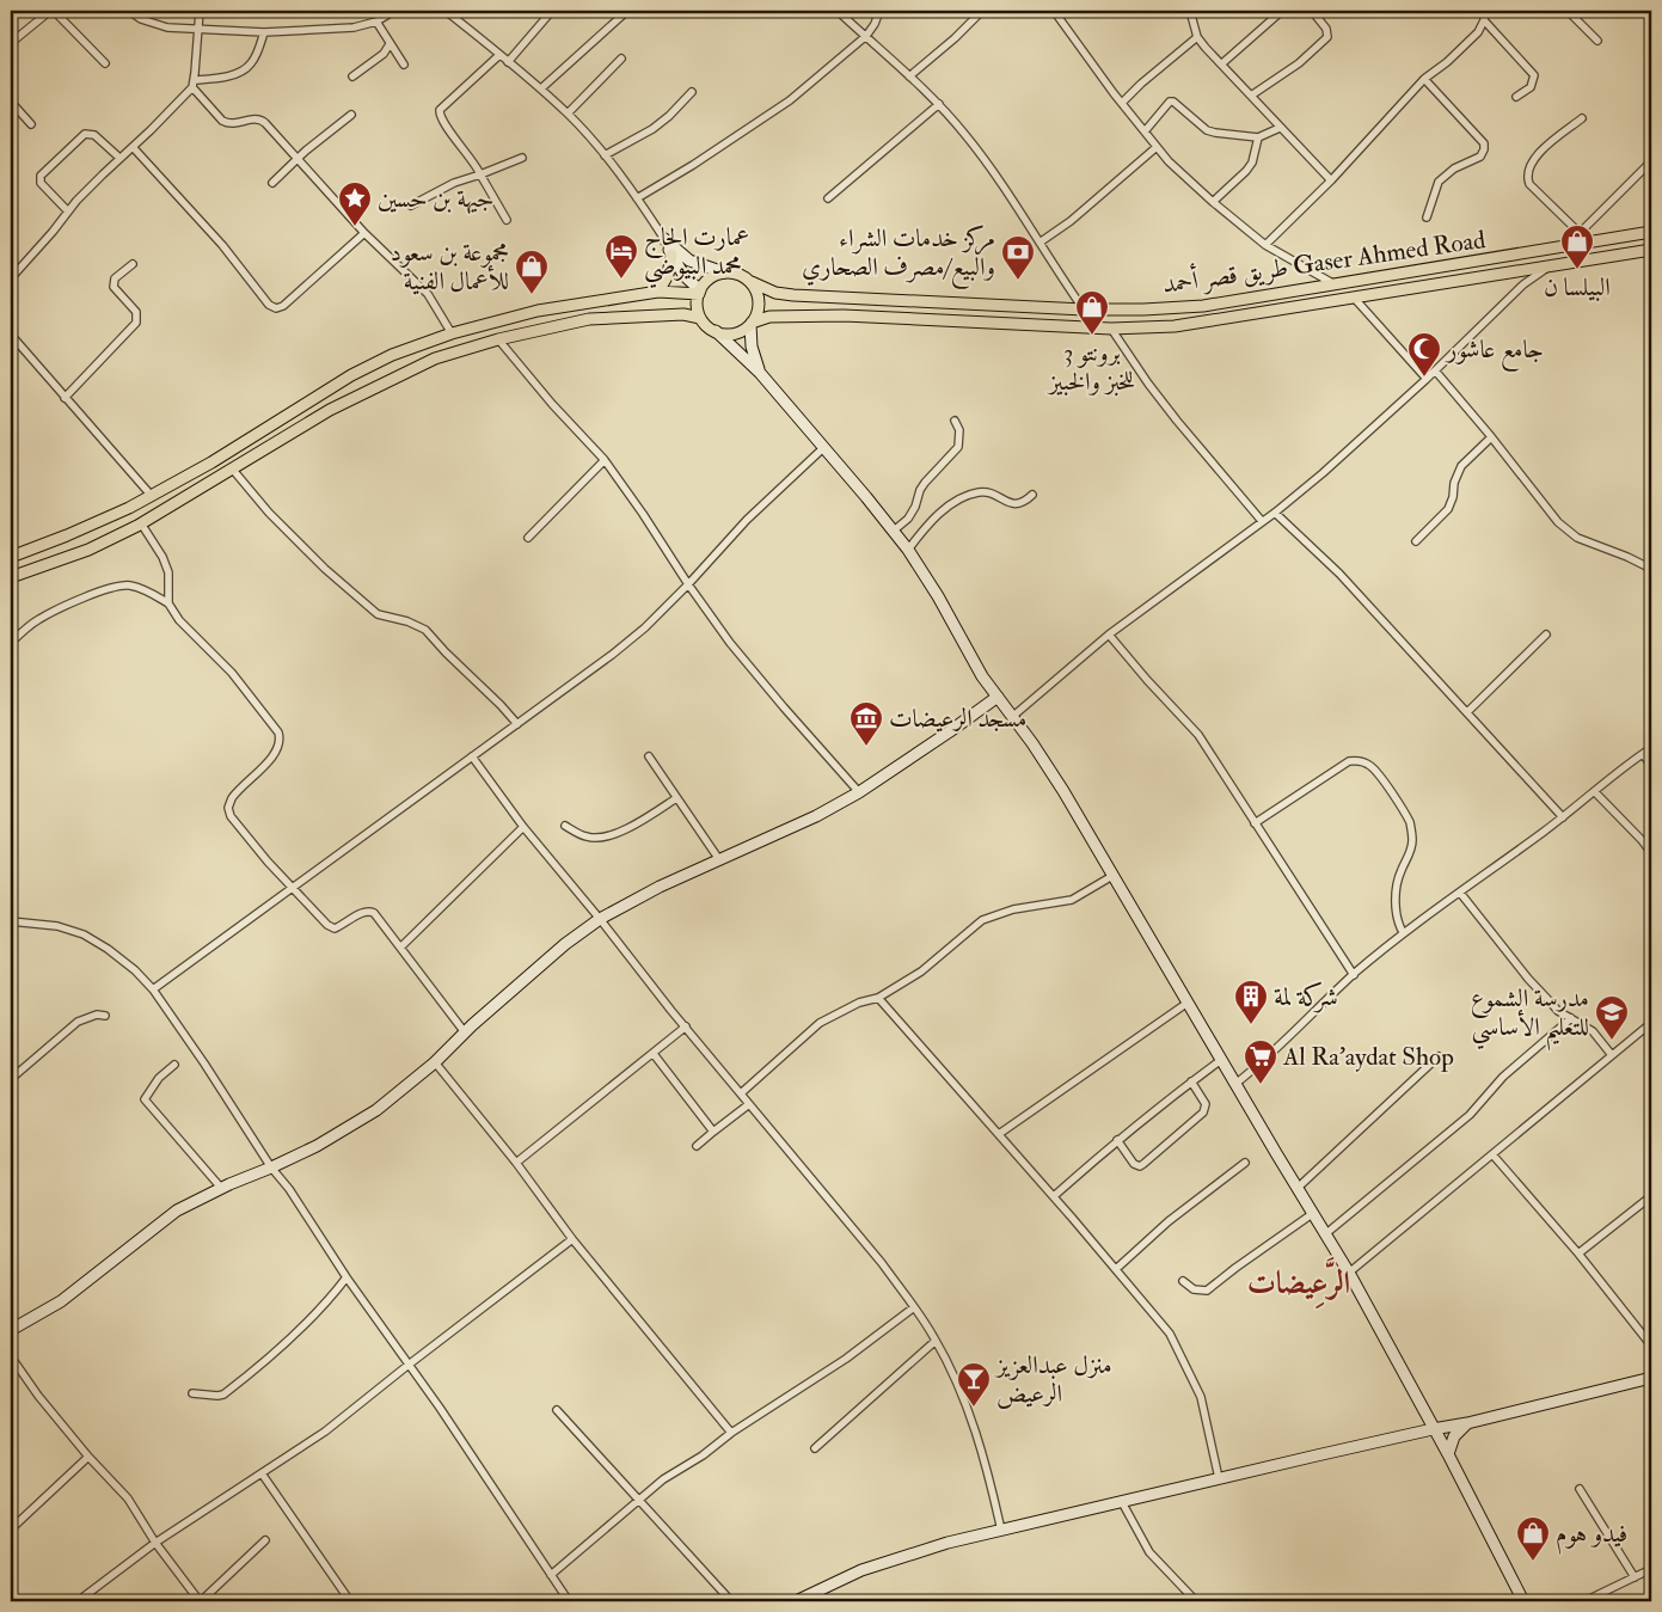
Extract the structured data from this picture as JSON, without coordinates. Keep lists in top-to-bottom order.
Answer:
{
  "streets": {
    "main road": ["طريق قصر أحمد Gaser Ahmed Road"]
  },
  "districts": ["الرَّعِيضات"],
  "places": {
    "place": ["جيهة بن حسين"],
    "shop": [
      "البيلسا ن",
      "مجموعة بن سعود للأعمال الفنية",
      "برونتو 3 للخبز والخبيز",
      "فيدو هوم"
    ],
    "hotel": ["عمارت الحاج محمد البيوضي"],
    "bank": ["مركز خدمات الشراء والبيع/مصرف الصحاري"],
    "mosque": ["جامع عاشور"],
    "museum": ["مسجد الرعيضات"],
    "building": ["شركة لمة"],
    "school or university": ["مدرسة الشموع للتعليم الأساسي"],
    "supermarket": ["Al Ra'aydat Shop"],
    "bar": ["منزل عبدالعزيز الرعيض"]
  }
}
